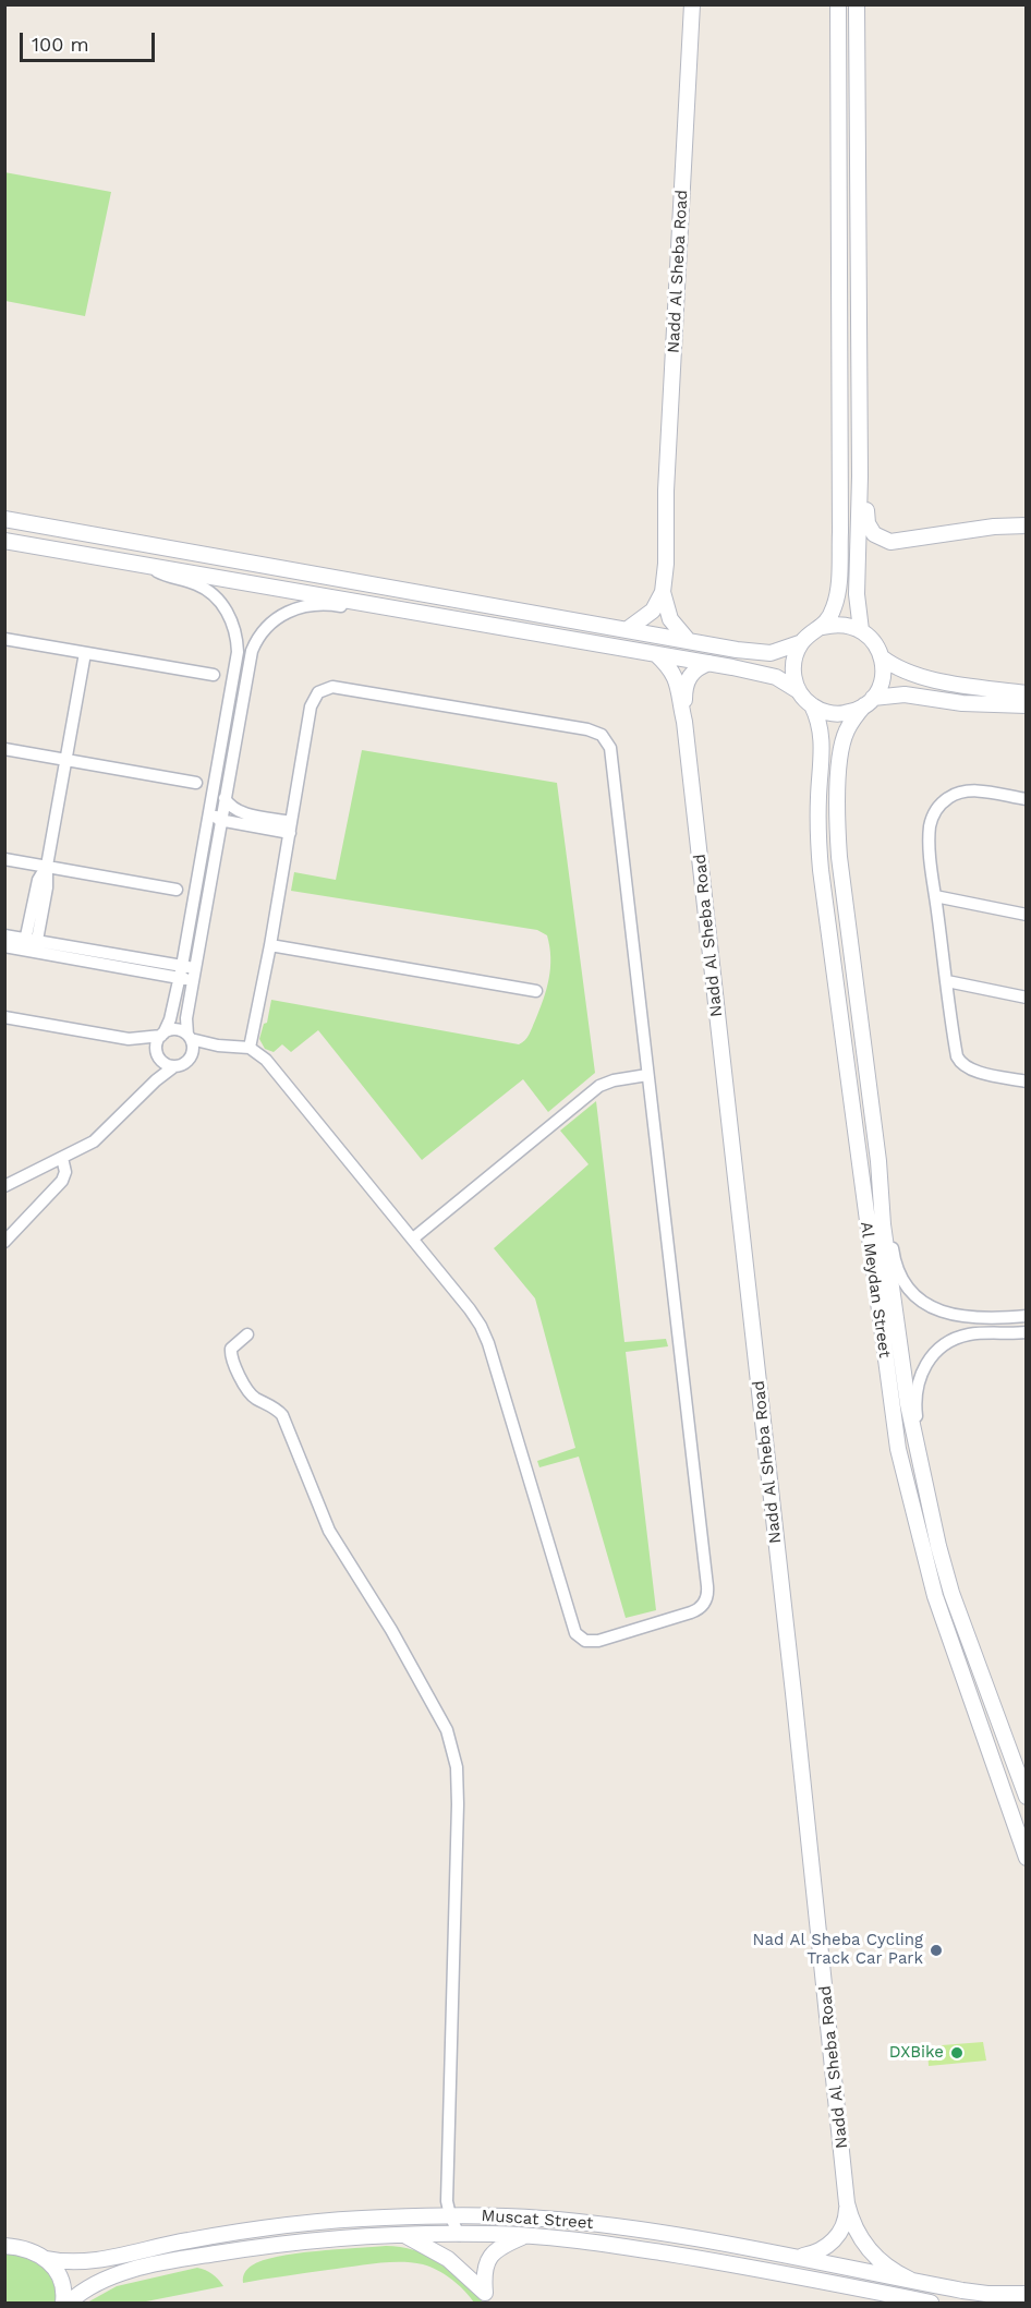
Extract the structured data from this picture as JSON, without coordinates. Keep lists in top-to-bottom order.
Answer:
{
  "streets": {
    "street": ["Nadd Al Sheba Road", "Al Meydan Street", "Muscat Street"]
  },
  "crossings": [
    ["Nadd Al Sheba Road", "Muscat Street"]
  ],
  "places": ["Nad Al Sheba Cycling Track Car Park", "DXBike"],
  "scale_bar": "100 m"
}
